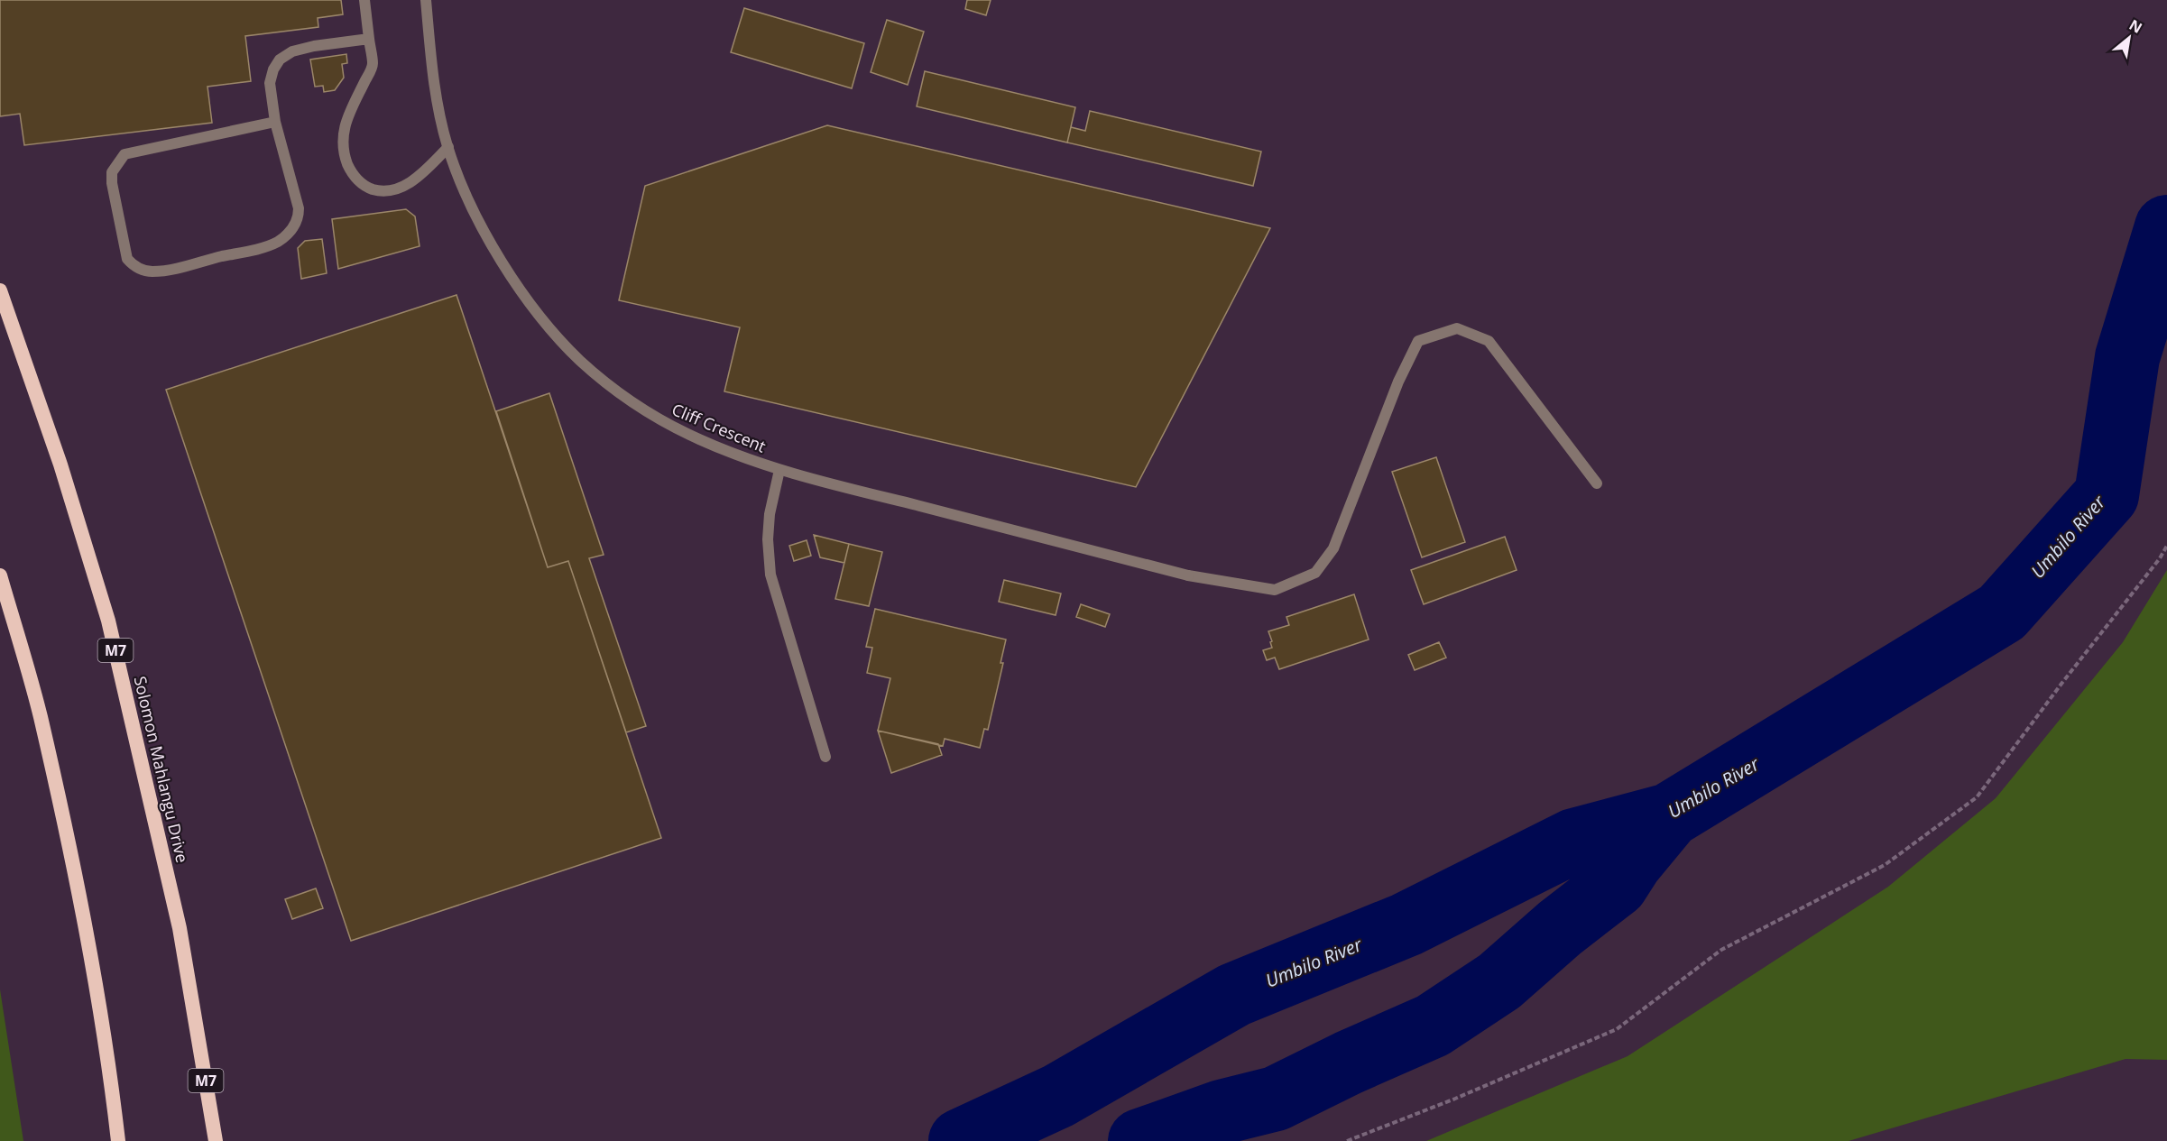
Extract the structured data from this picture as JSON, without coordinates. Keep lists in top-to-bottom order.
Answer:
{
  "streets": {
    "highway": ["M7", "Solomon Mahlangu Drive"],
    "street": ["Cliff Crescent"]
  },
  "water": ["Umbilo River"],
  "north": "top right"
}
